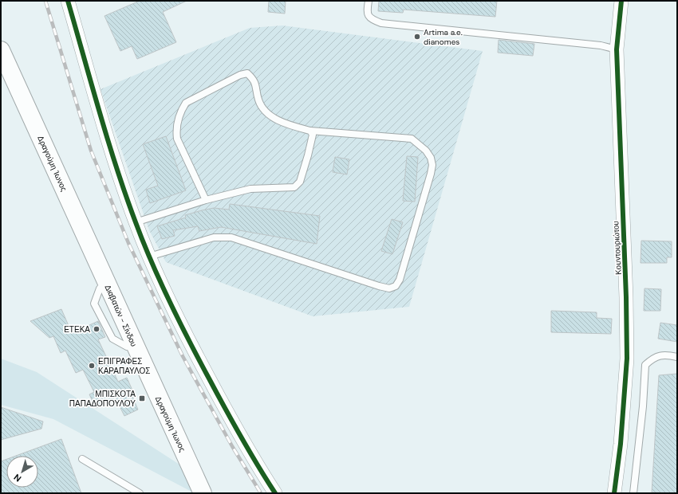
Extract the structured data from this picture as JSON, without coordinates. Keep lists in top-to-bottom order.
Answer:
{
  "streets": {
    "main road": ["Δραγούμη Ίωνος", "Διαβατών - Σίνδου"],
    "street": ["Κουντουριώτου"]
  },
  "crossings": [
    ["Δραγούμη Ίωνος", "Διαβατών - Σίνδου"]
  ],
  "places": {
    "other": ["Artima a.e. dianomes", "ΕΤΕΚΑ", "ΕΠΙΓΡΑΦΕΣ ΚΑΡΑΠΑΥΛΟΣ"],
    "transit": ["ΜΠΙΣΚΟΤΑ ΠΑΠΑΔΟΠΟΥΛΟΥ"]
  },
  "north": "bottom left"
}
